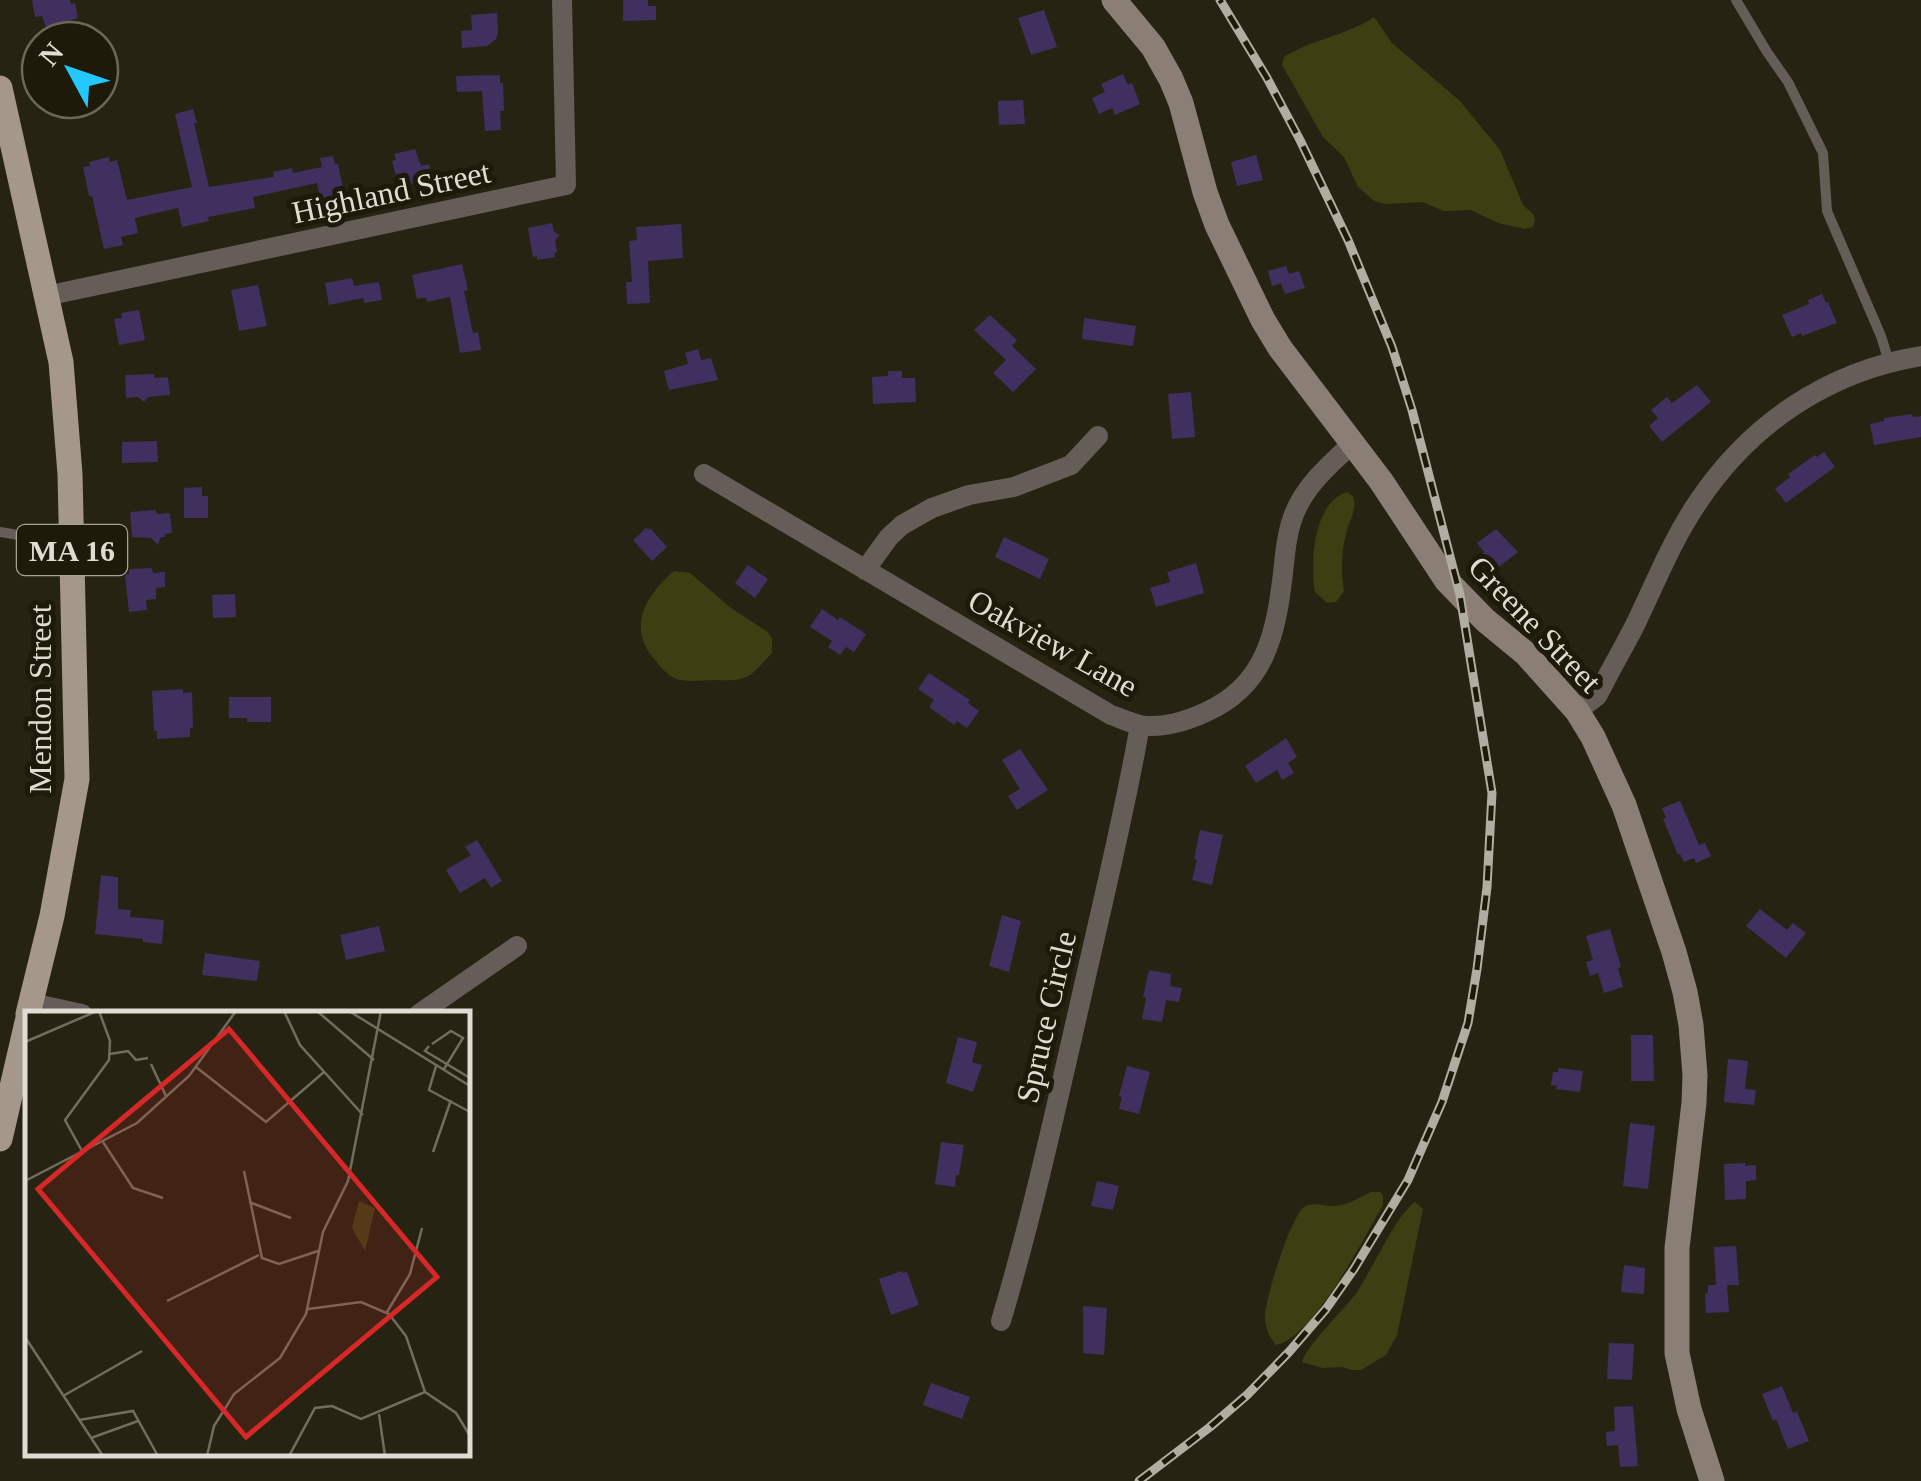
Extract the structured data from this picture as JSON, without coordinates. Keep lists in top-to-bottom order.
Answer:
{
  "streets": {
    "main road": ["MA 16", "Mendon Street"],
    "street": [
      "Highland Street",
      "Greene Street",
      "Oakview Lane",
      "Spruce Circle"
    ]
  },
  "crossings": [
    ["Highland Street", "Mendon Street"],
    ["Greene Street", "Oakview Lane"],
    ["Oakview Lane", "Spruce Circle"]
  ],
  "north": "top left"
}
